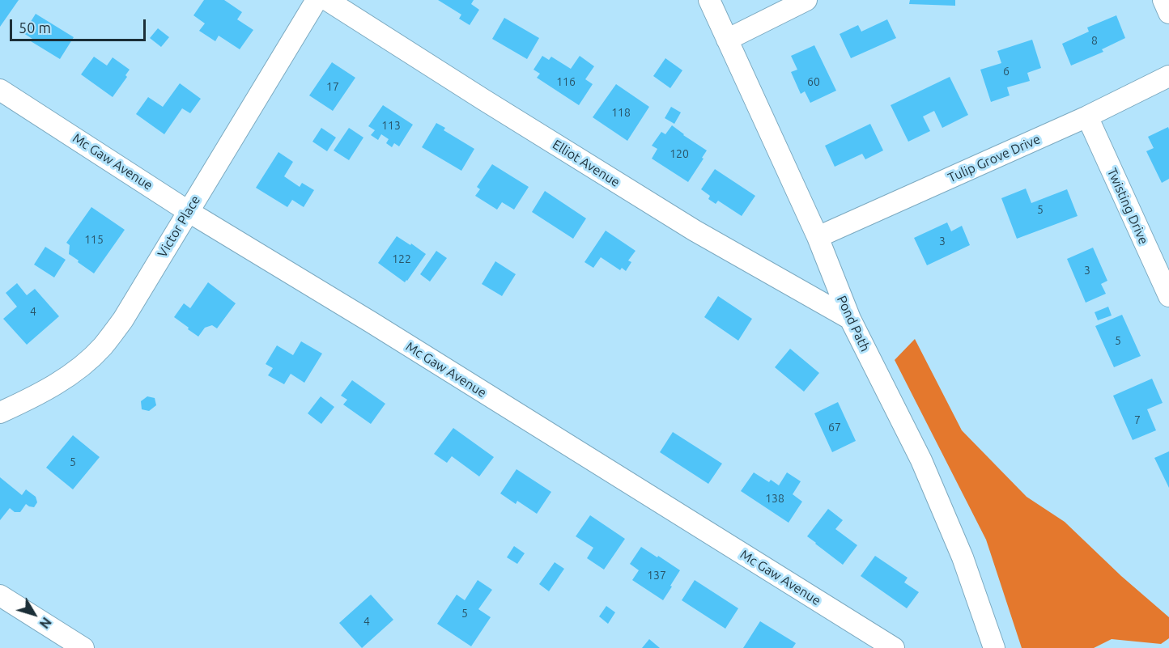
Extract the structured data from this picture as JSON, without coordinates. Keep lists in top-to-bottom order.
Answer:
{
  "streets": {
    "street": [
      "Tulip Grove Drive",
      "Mc Gaw Avenue",
      "Elliot Avenue",
      "Twisting Drive",
      "Victor Place",
      "Pond Path"
    ]
  },
  "crossings": [
    ["Tulip Grove Drive", "Twisting Drive"],
    ["Tulip Grove Drive", "Pond Path"],
    ["Mc Gaw Avenue", "Victor Place"],
    ["Elliot Avenue", "Pond Path"]
  ],
  "house_numbers": [
    "8",
    "6",
    "116",
    "60",
    "17",
    "118",
    "113",
    "120",
    "5",
    "115",
    "3",
    "122",
    "3",
    "4",
    "5",
    "7",
    "67",
    "5",
    "138",
    "137",
    "5",
    "4"
  ],
  "scale_bar": "50 m",
  "north": "bottom right"
}
